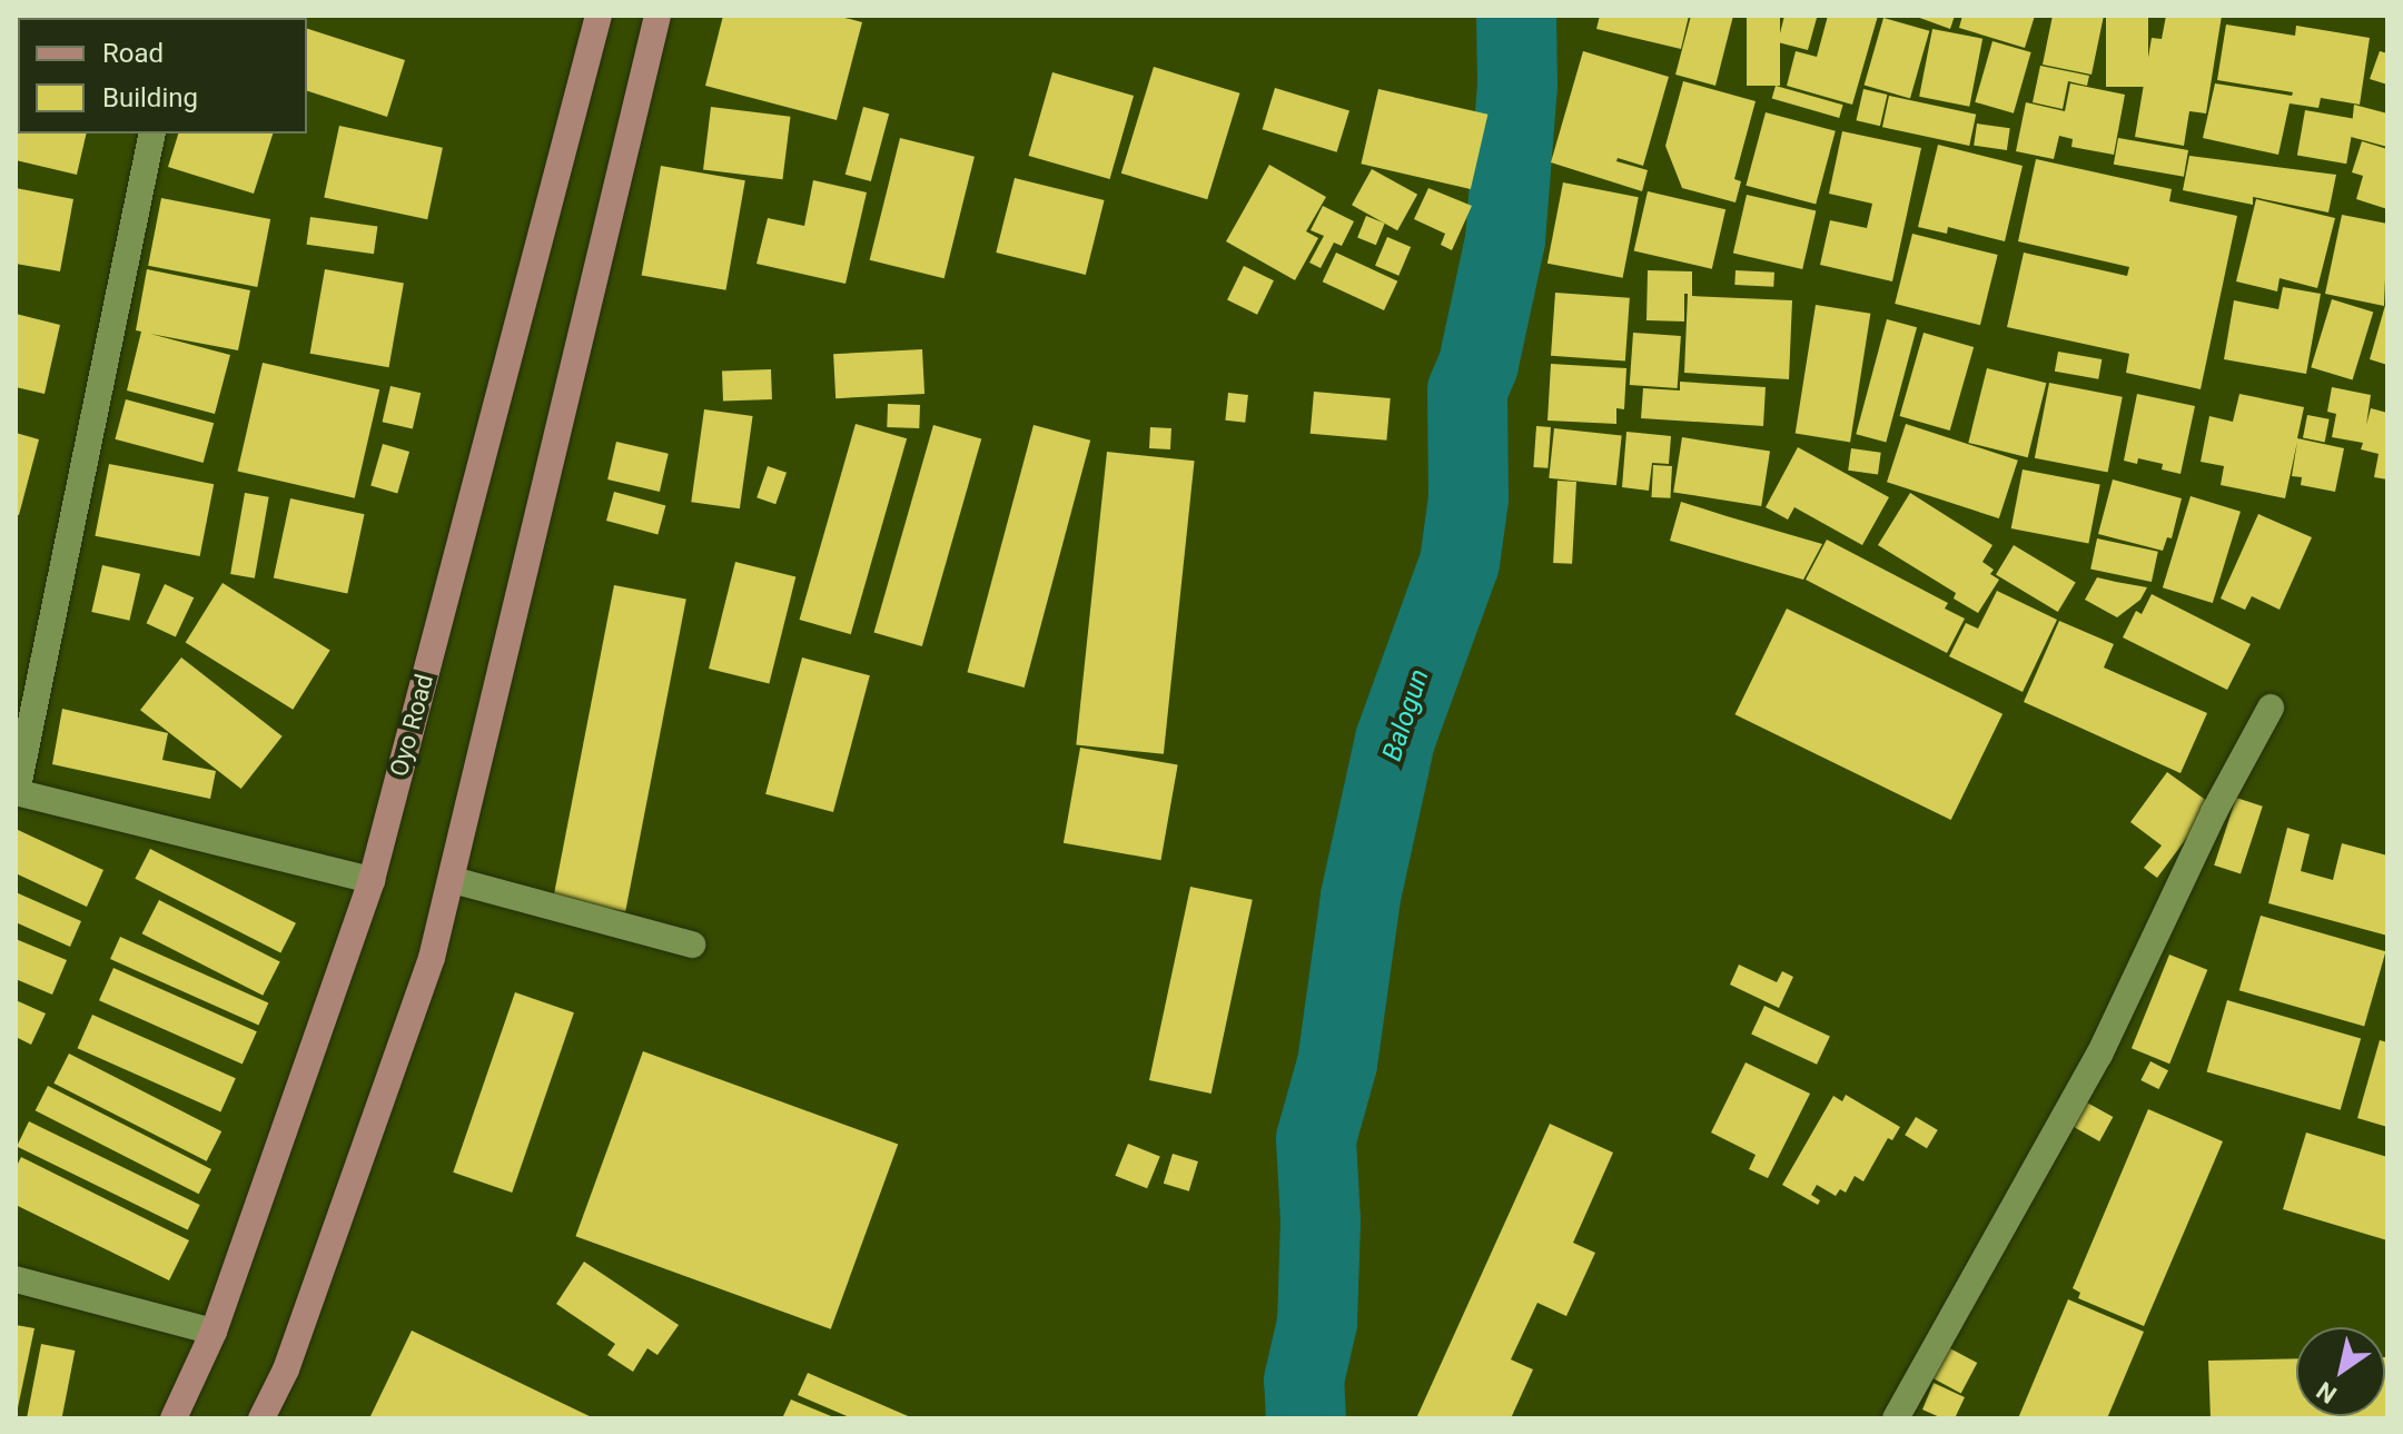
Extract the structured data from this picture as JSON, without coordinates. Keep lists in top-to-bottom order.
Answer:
{
  "streets": {
    "main road": ["Oyo Road"]
  },
  "water": ["Balogun"],
  "legend": ["Road", "Building"],
  "north": "bottom left"
}
